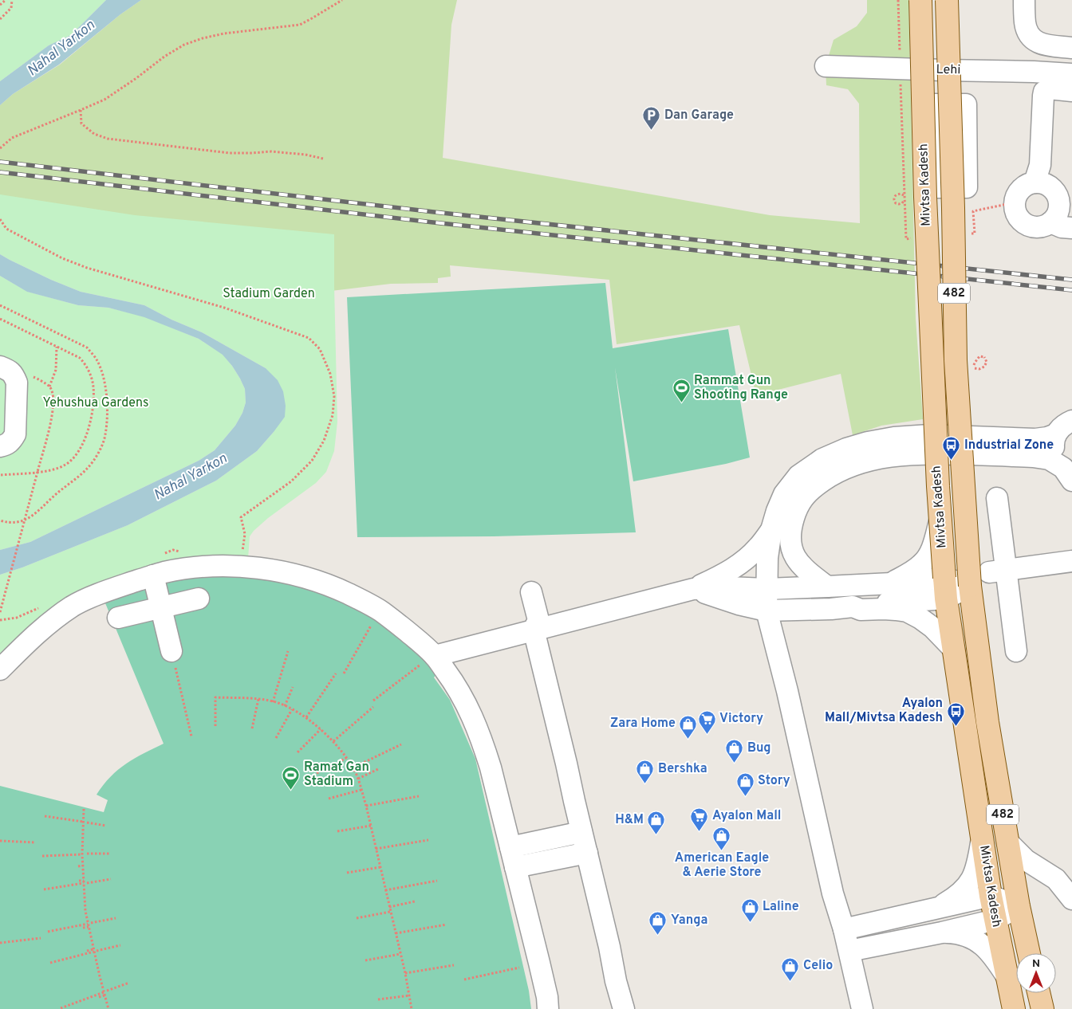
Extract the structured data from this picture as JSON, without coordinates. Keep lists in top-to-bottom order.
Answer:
{
  "streets": {
    "main road": ["Mivtsa Kadesh", "482"],
    "street": ["Lehi"]
  },
  "water": ["Nahal Yarkon"],
  "parks": ["Stadium Garden", "Yehushua Gardens"],
  "places": {
    "parking": ["Dan Garage"],
    "sports": ["Rammat Gun Shooting Range", "Ramat Gan Stadium"],
    "bus stop": ["Industrial Zone", "Ayalon Mall/Mivtsa Kadesh"],
    "supermarket": ["Victory", "Ayalon Mall"],
    "shop": [
      "Zara Home",
      "Bug",
      "Bershka",
      "Story",
      "H&M",
      "American Eagle & Aerie Store",
      "Laline",
      "Yanga",
      "Celio"
    ]
  },
  "north": "top"
}
